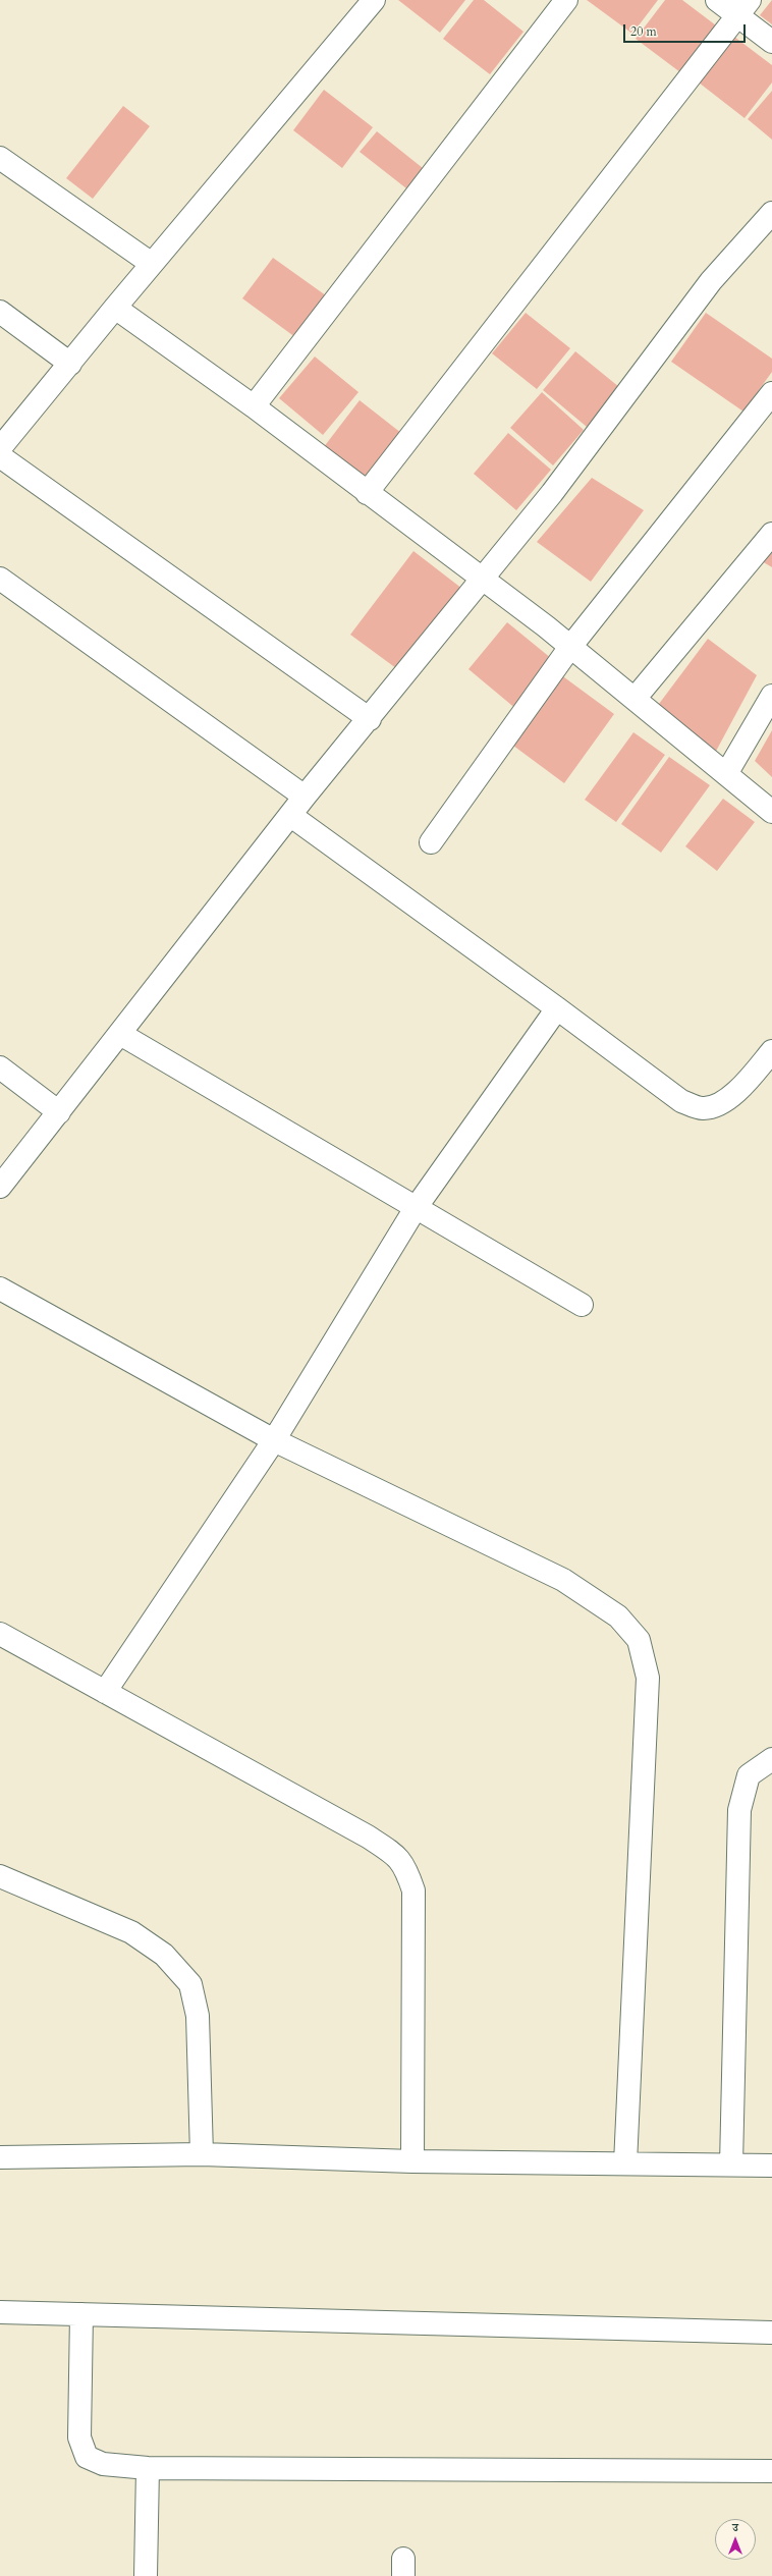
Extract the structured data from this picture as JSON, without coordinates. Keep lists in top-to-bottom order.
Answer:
{
  "scale_bar": "20 m",
  "north": "top"
}
